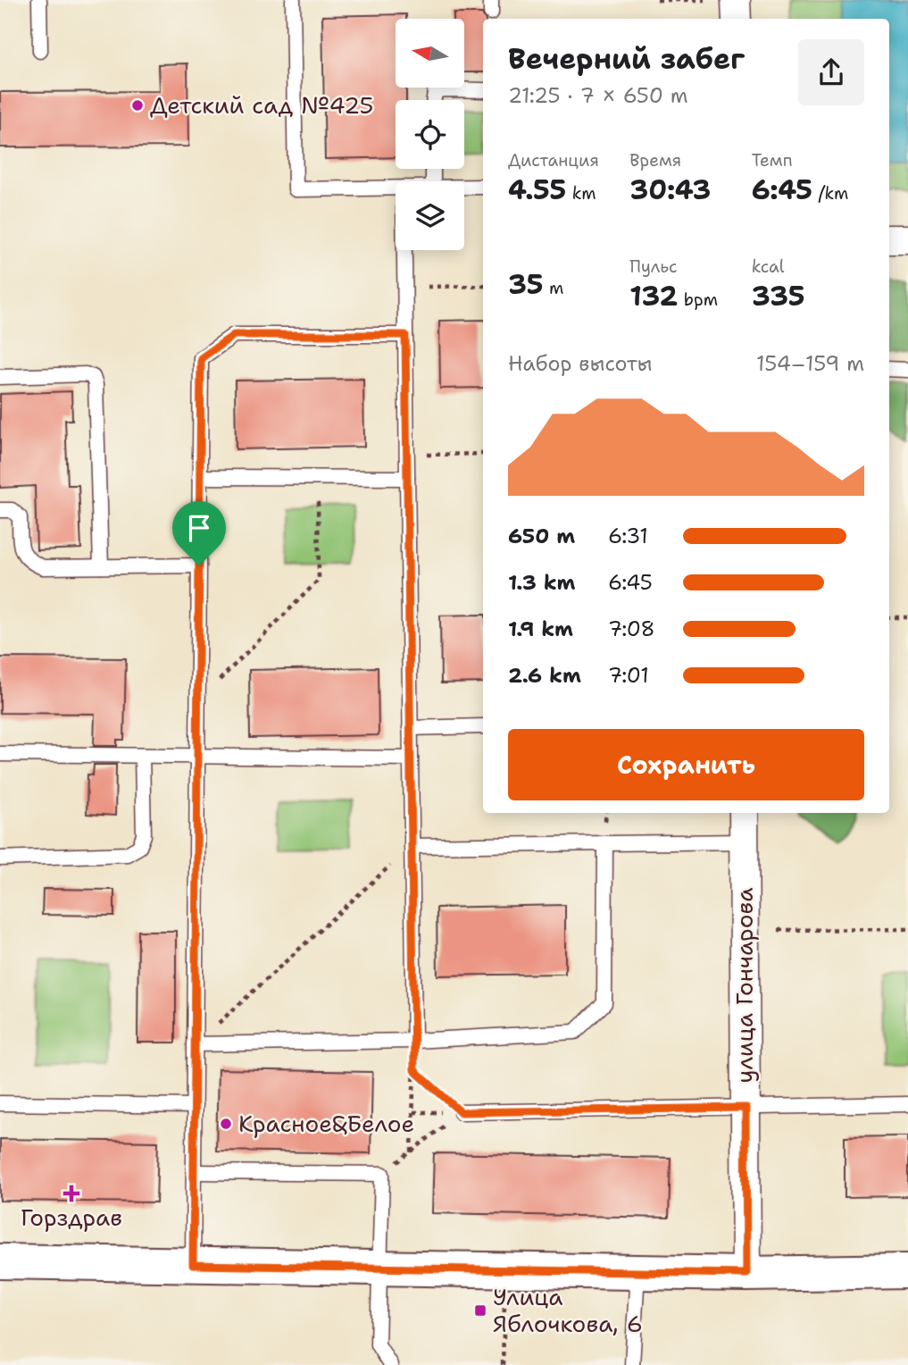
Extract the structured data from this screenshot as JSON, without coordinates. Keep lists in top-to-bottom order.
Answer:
{
  "streets": {
    "street": ["улица Гончарова"]
  },
  "places": {
    "other": ["Детский сад №425", "Красное&Белое"],
    "health": ["Горздрав"],
    "transit": ["Улица Яблочкова, 6"]
  },
  "north": "left",
  "page": {
    "heading": ["Вечерний забег", "21:25 · 7 × 650 m"],
    "stats": [
      ["Дистанция", "4.55 km"],
      ["Время", "30:43"],
      ["Темп", "6:45 /km"],
      ["35 m"],
      ["Пульс", "132 bpm"],
      ["kcal", "335"]
    ],
    "chart": ["Набор высоты", "154–159 m"],
    "list": [
      {
        "name": "650 m",
        "note": "6:31"
      },
      {
        "name": "1.3 km",
        "note": "6:45"
      },
      {
        "name": "1.9 km",
        "note": "7:08"
      },
      {
        "name": "2.6 km",
        "note": "7:01"
      }
    ],
    "buttons": "Сохранить"
  }
}
